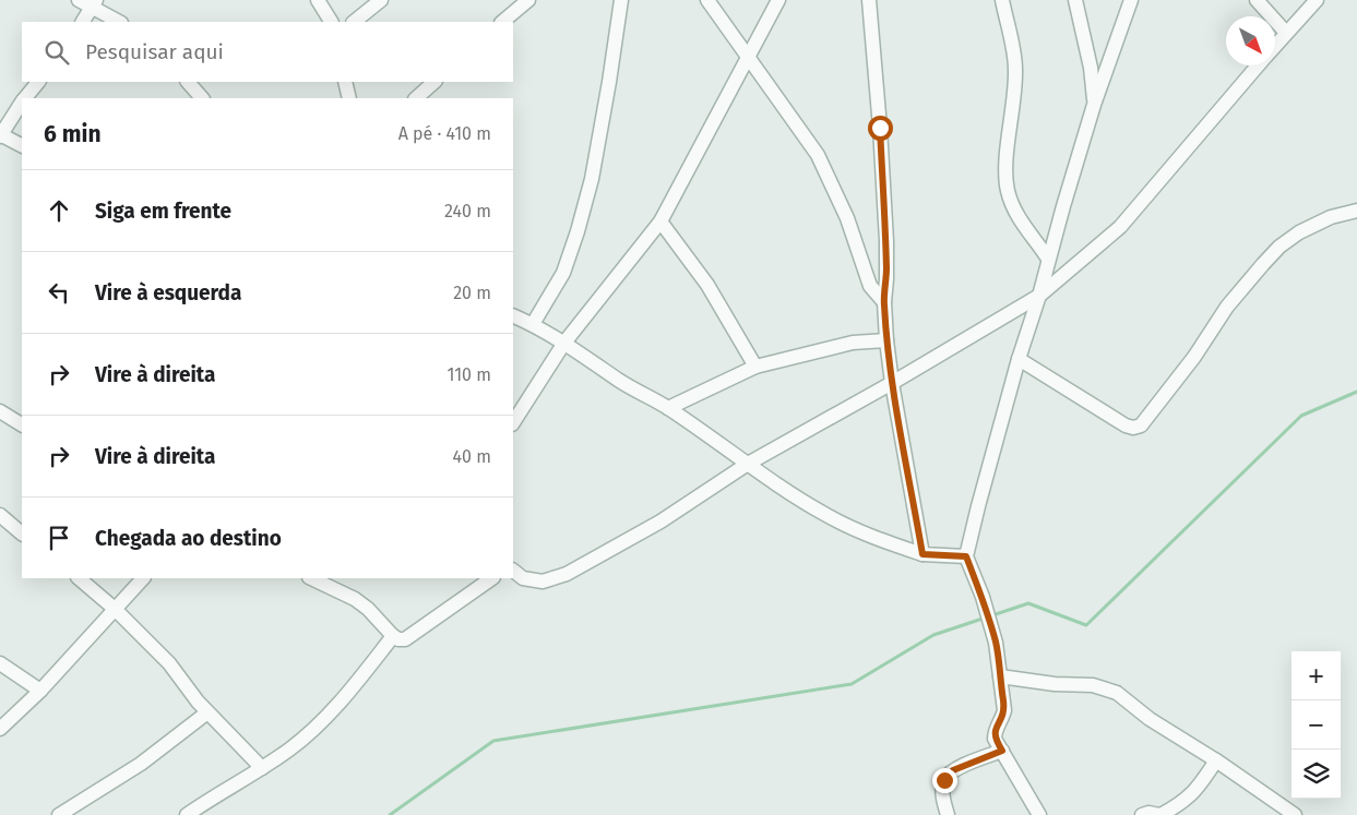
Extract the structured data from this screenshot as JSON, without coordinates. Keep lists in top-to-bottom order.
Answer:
{
  "north": "bottom right",
  "page": {
    "search": "Pesquisar aqui",
    "heading": ["6 min", "A pé · 410 m"],
    "list": [
      ["Siga em frente", "240 m"],
      ["Vire à esquerda", "20 m"],
      ["Vire à direita", "110 m"],
      ["Vire à direita", "40 m"],
      "Chegada ao destino"
    ],
    "map_buttons": ["+", "−"]
  }
}
